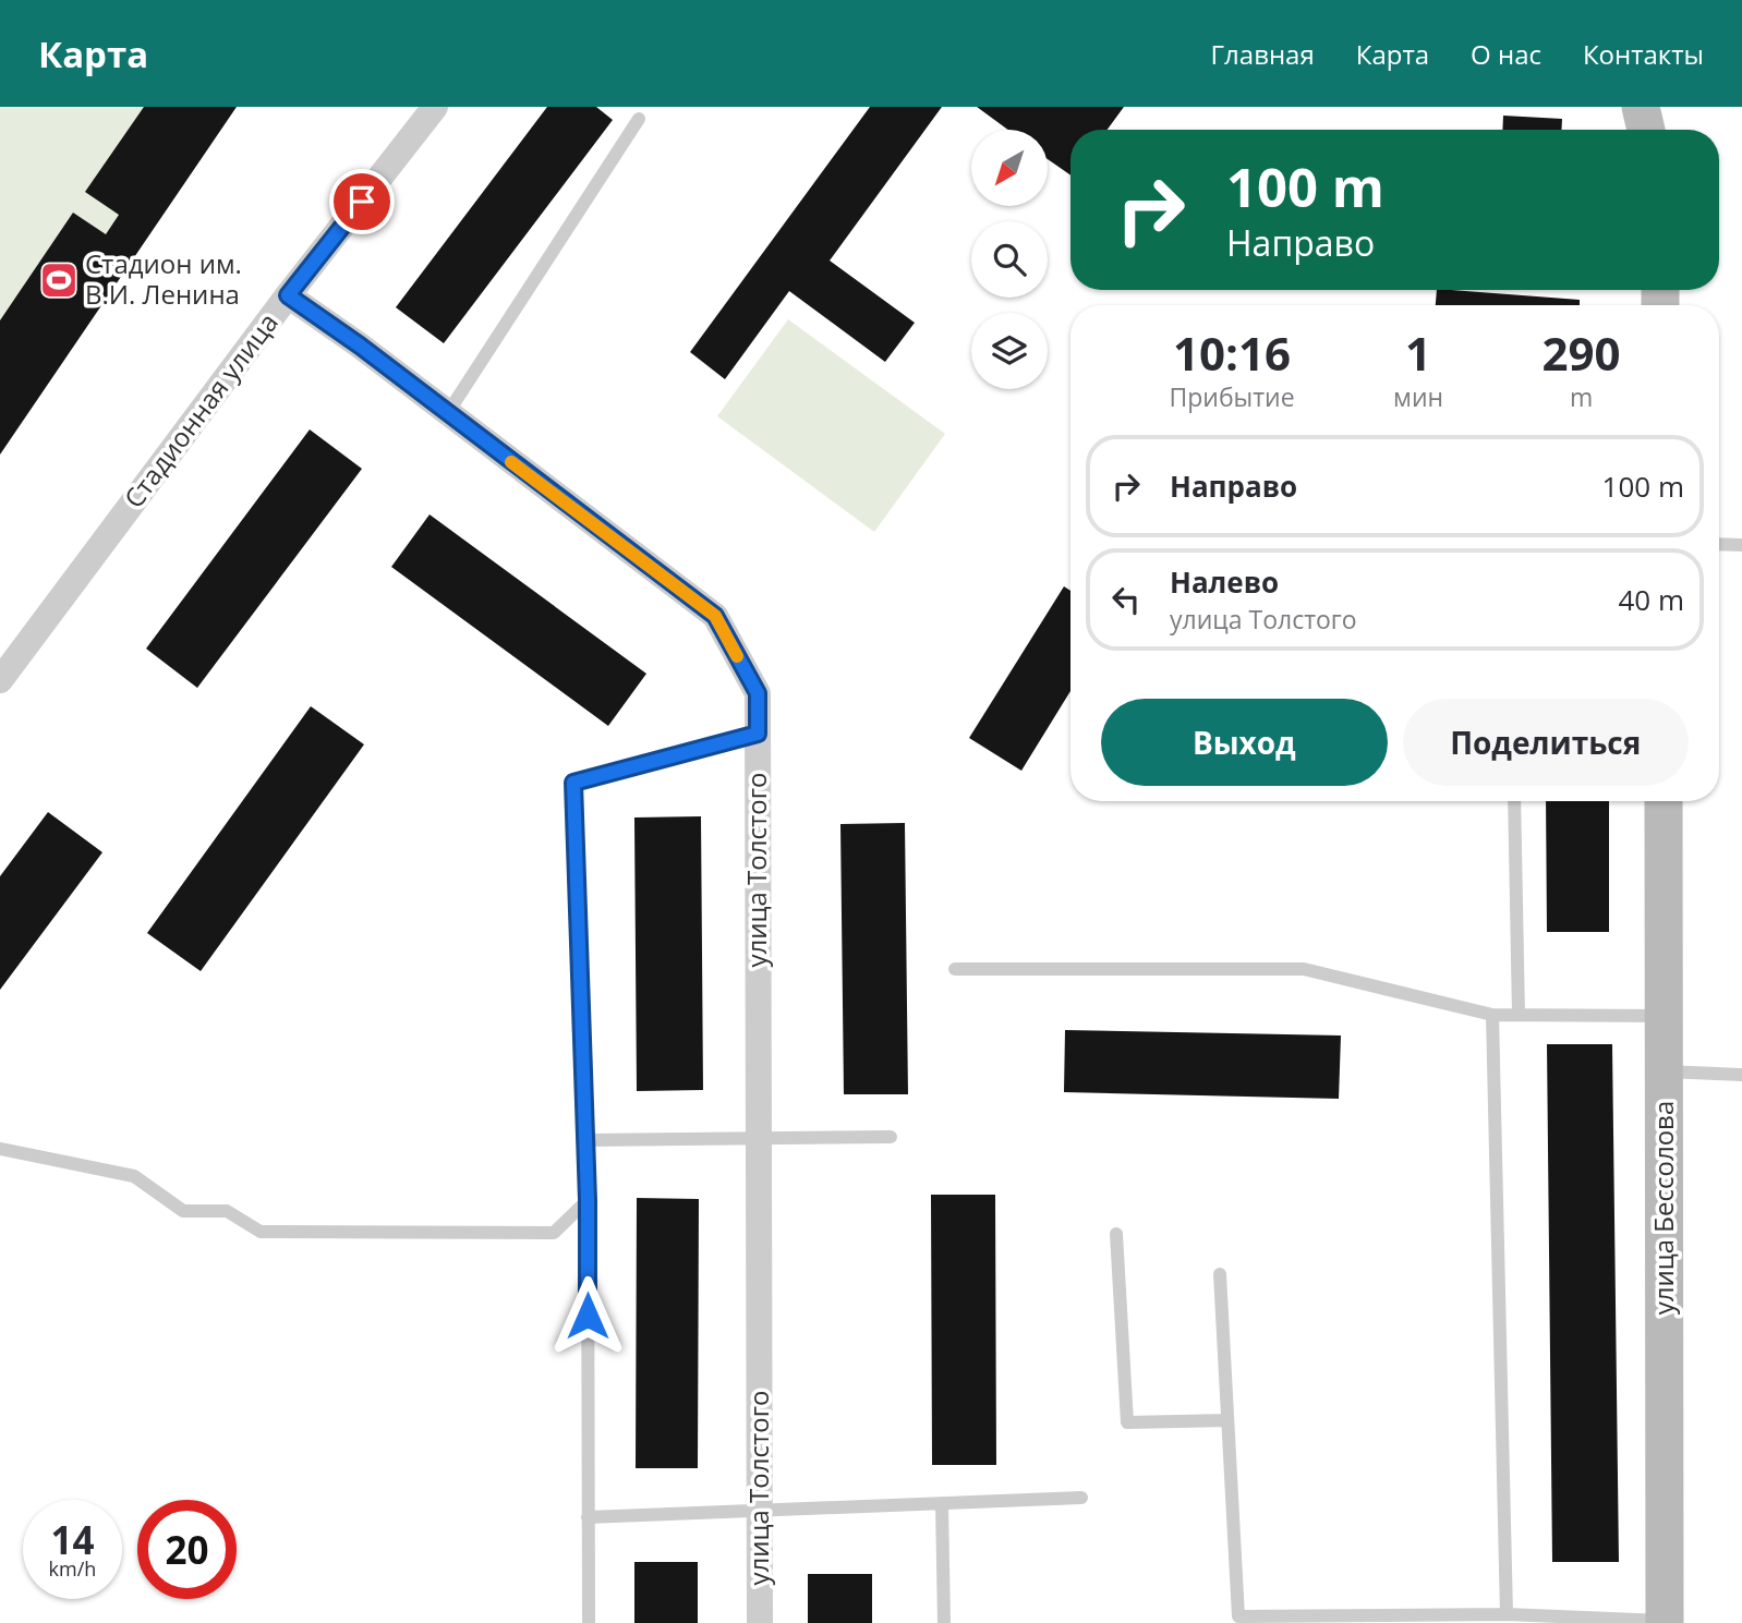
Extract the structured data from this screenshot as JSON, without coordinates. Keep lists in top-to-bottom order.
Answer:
{
  "streets": {
    "main road": ["улица Бессолова"],
    "street": ["Стадионная улица", "улица Толстого"]
  },
  "crossings": [
    ["Стадионная улица", "улица Толстого"]
  ],
  "places": {
    "sports": ["Стадион им. В.И. Ленина"]
  },
  "north": "bottom left",
  "page": {
    "header": "Карта",
    "nav": [
      "Главная",
      "Карта",
      "О нас",
      "Контакты"
    ],
    "turn": ["100 m", "Направо"],
    "eta": [
      "10:16",
      "Прибытие",
      "1",
      "мин",
      "290",
      "m"
    ],
    "list": [
      {
        "name": "Направо",
        "value": "100 m"
      },
      {
        "name": "Налево",
        "note": "улица Толстого",
        "value": "40 m"
      }
    ],
    "buttons": ["Выход", "Поделиться"],
    "speed": "14 km/h",
    "limit": "20"
  }
}
